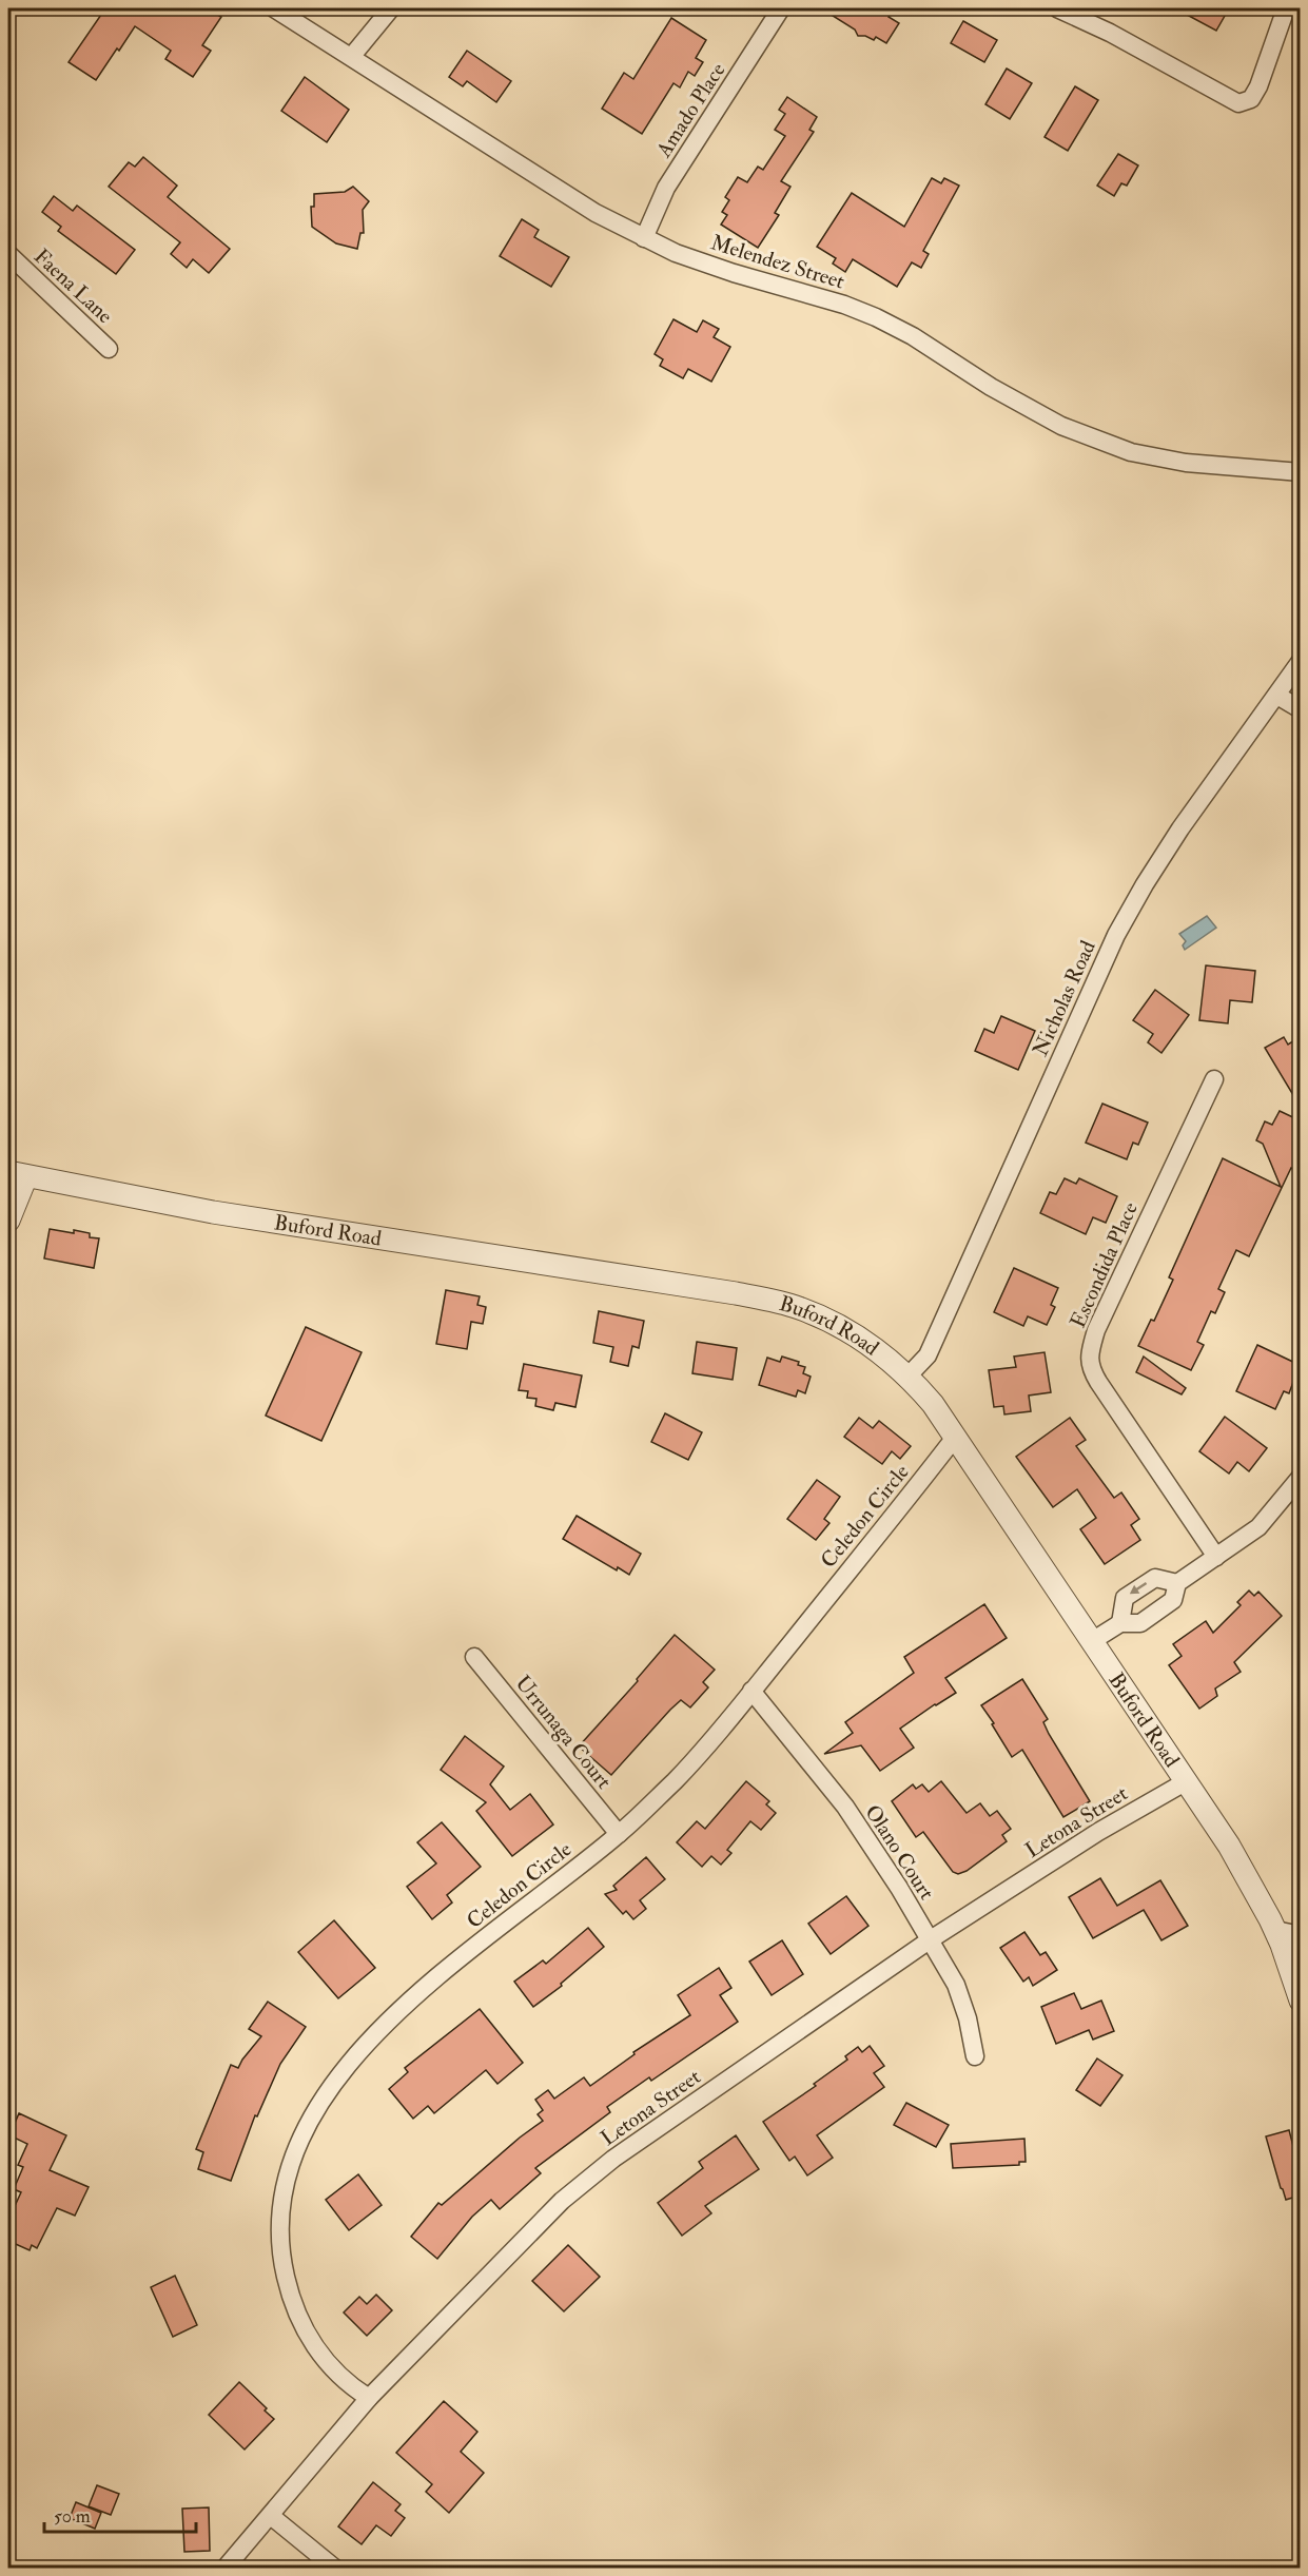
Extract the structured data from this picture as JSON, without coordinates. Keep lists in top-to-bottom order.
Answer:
{
  "streets": {
    "street": [
      "Amado Place",
      "Melendez Street",
      "Faena Lane",
      "Nicholas Road",
      "Buford Road",
      "Escondida Place",
      "Celedon Circle",
      "Urrunaga Court",
      "Letona Street",
      "Olano Court"
    ]
  },
  "crossings": [
    ["Amado Place", "Melendez Street"],
    ["Nicholas Road", "Buford Road"],
    ["Buford Road", "Celedon Circle"],
    ["Buford Road", "Letona Street"],
    ["Celedon Circle", "Urrunaga Court"],
    ["Celedon Circle", "Letona Street"],
    ["Celedon Circle", "Olano Court"],
    ["Letona Street", "Olano Court"]
  ],
  "scale_bar": "50 m"
}
